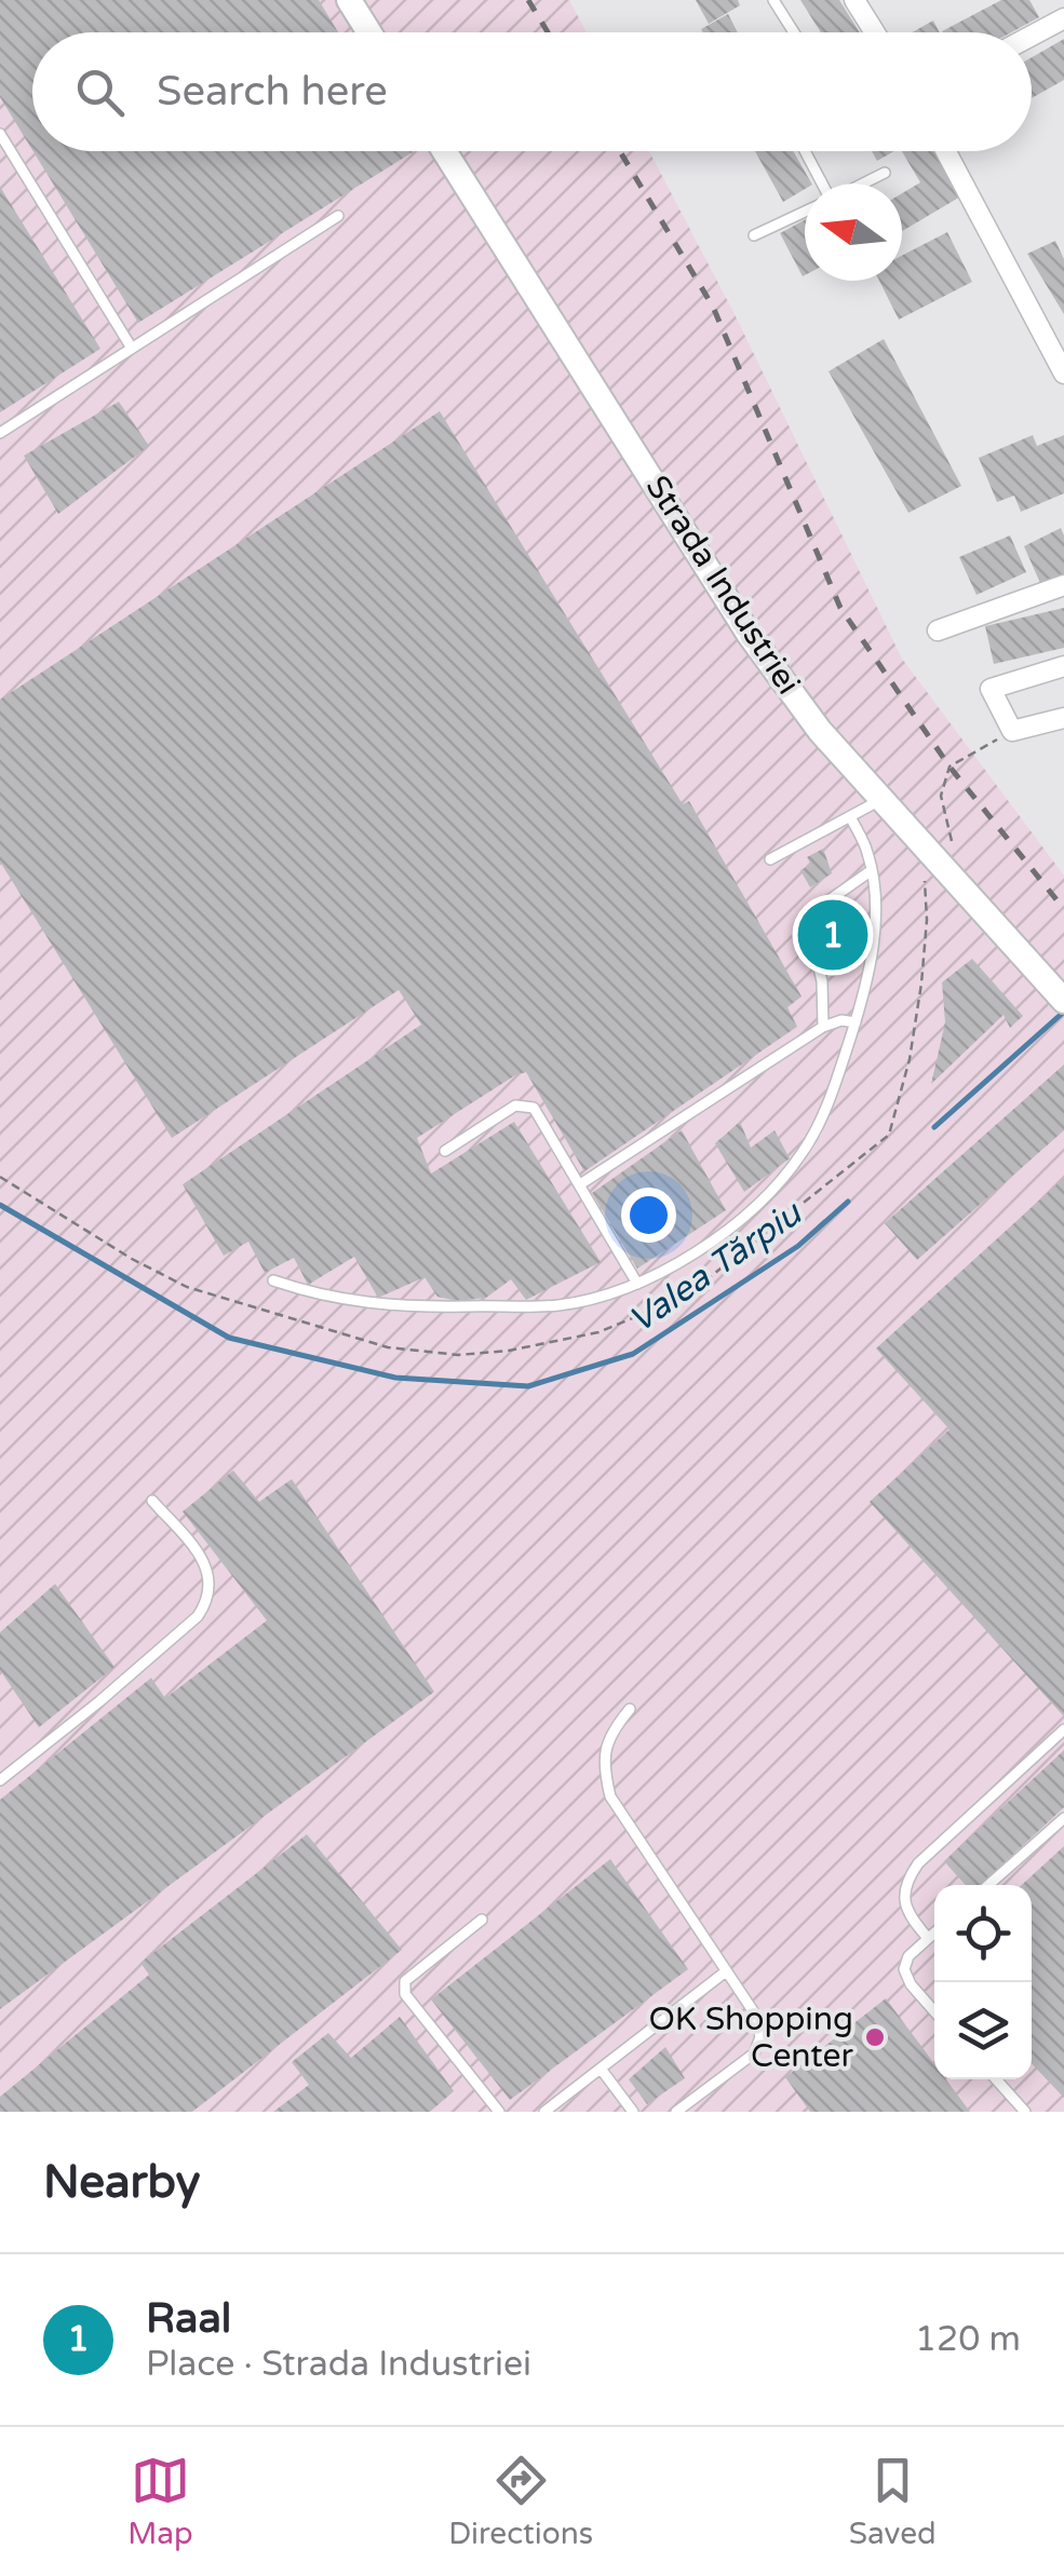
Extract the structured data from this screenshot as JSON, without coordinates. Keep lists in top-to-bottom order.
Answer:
{
  "streets": {
    "street": ["Strada Industriei"]
  },
  "water": ["Valea Tărpiu"],
  "places": ["OK Shopping Center"],
  "north": "left",
  "page": {
    "search": "Search here",
    "pins": "1",
    "heading": "Nearby",
    "list": [
      {
        "mark": "1",
        "name": "Raal",
        "note": "Place · Strada Industriei",
        "value": "120 m"
      }
    ],
    "nav": ["Map", "Directions", "Saved"]
  }
}
